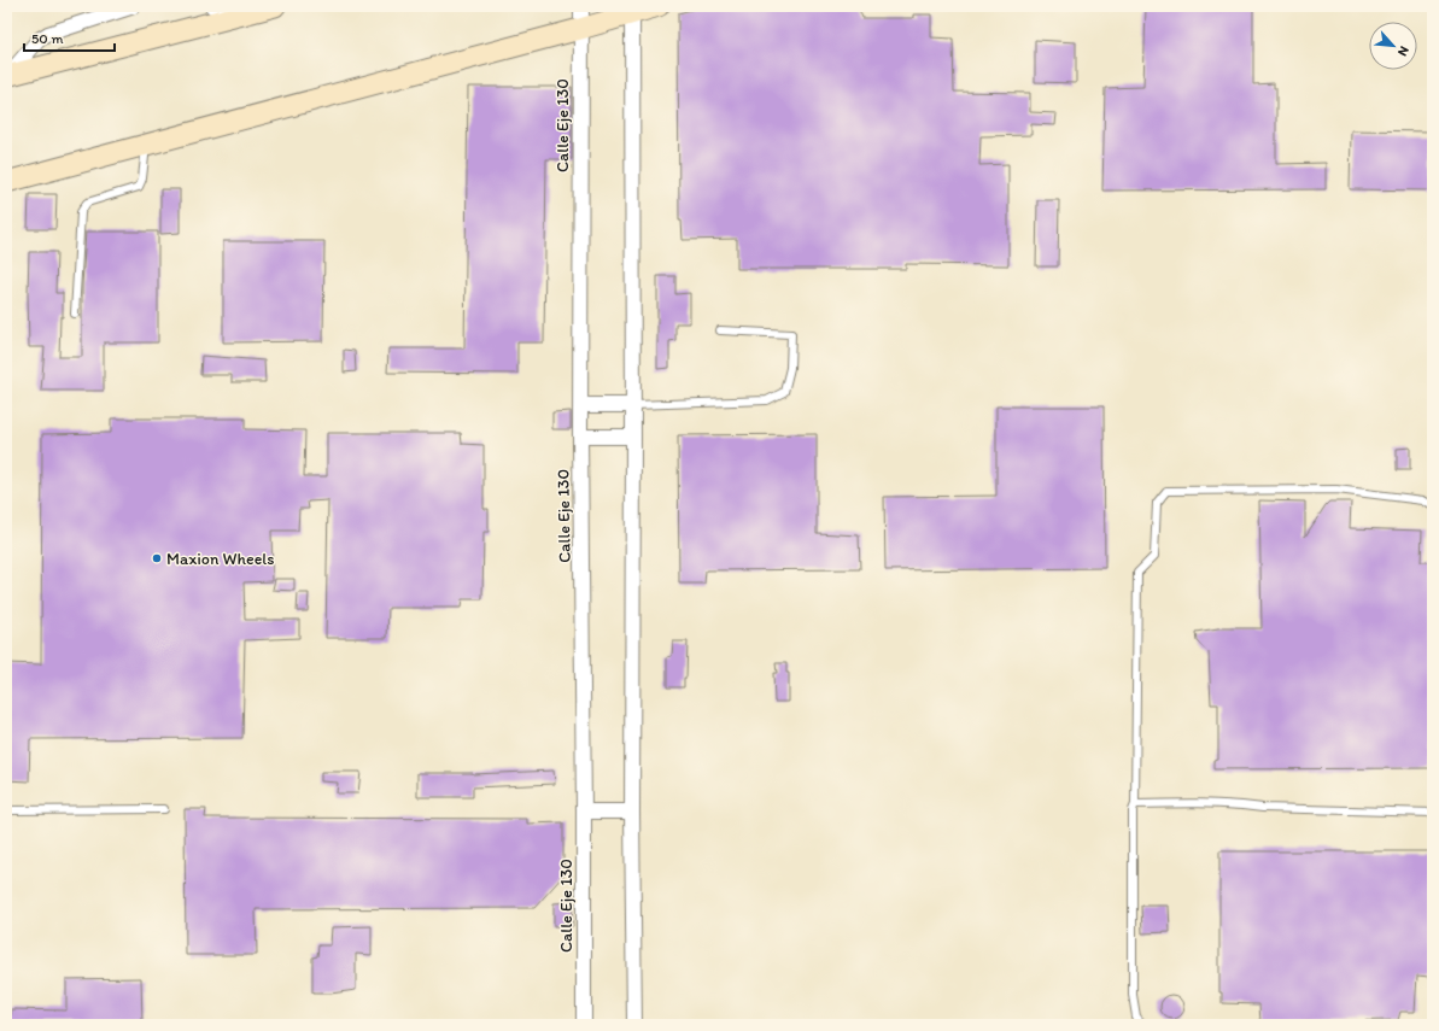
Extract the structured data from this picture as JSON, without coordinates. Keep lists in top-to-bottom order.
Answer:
{
  "streets": {
    "street": ["Calle Eje 130"]
  },
  "places": ["Maxion Wheels"],
  "scale_bar": "50 m",
  "north": "bottom right"
}
